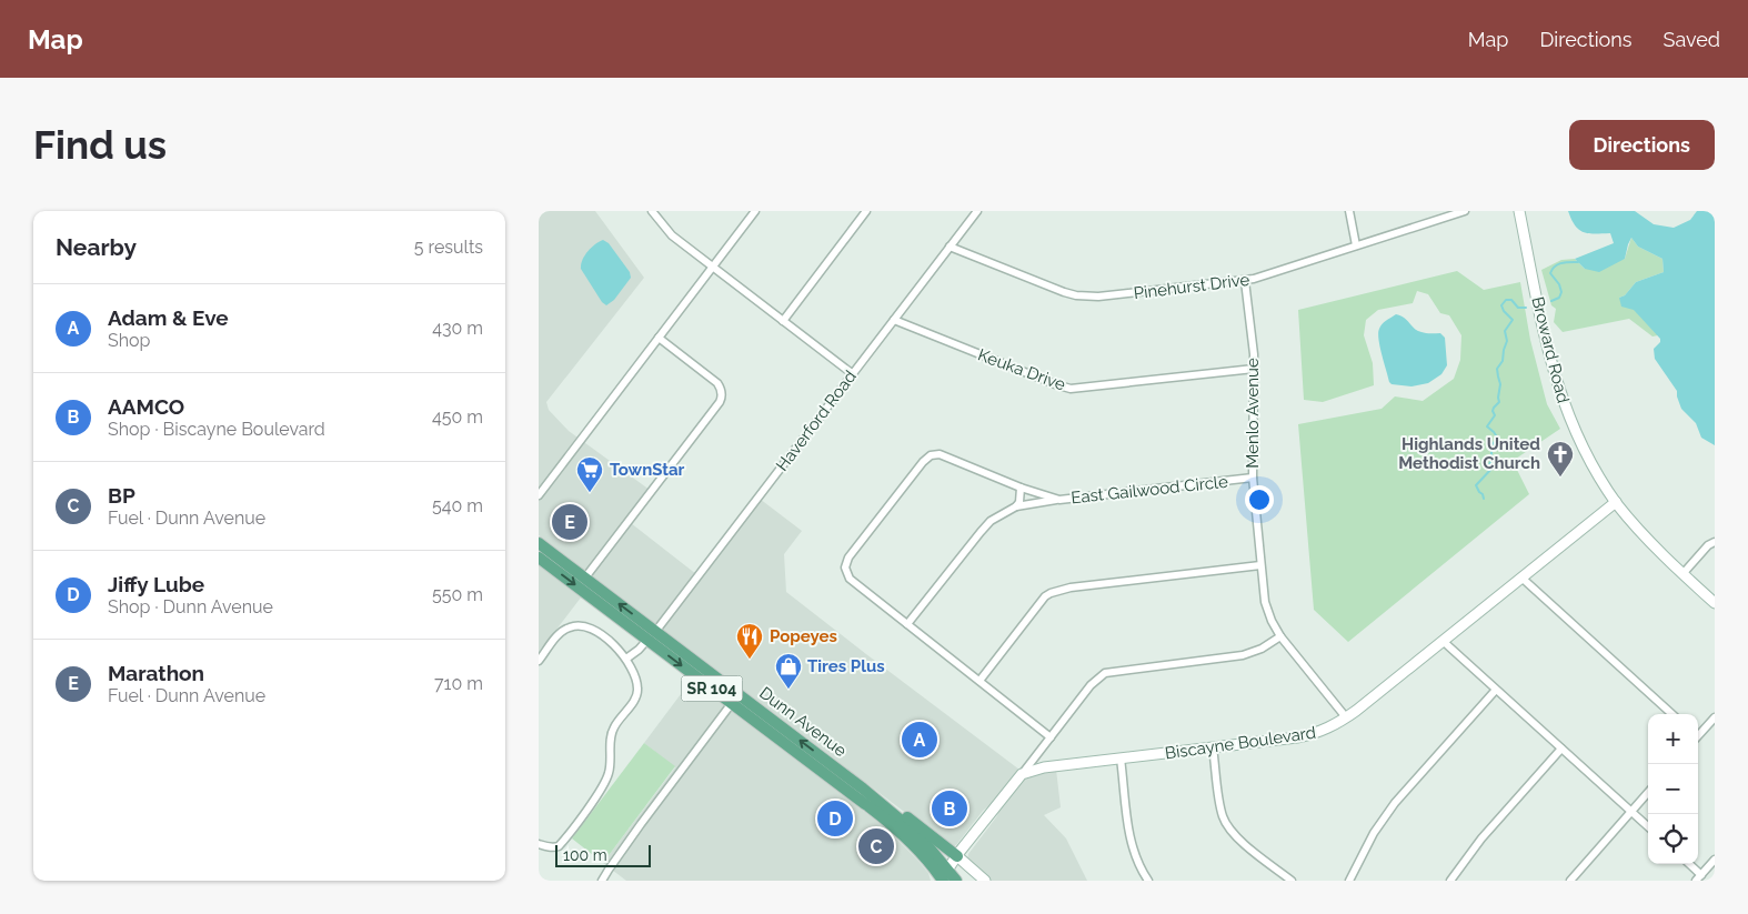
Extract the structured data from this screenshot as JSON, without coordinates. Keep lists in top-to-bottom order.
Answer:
{
  "streets": {
    "main road": ["SR 104", "Dunn Avenue"],
    "street": [
      "Pinehurst Drive",
      "Broward Road",
      "Keuka Drive",
      "Menlo Avenue",
      "Haverford Road",
      "East Gailwood Circle",
      "Biscayne Boulevard"
    ]
  },
  "crossings": [
    ["Pinehurst Drive", "Menlo Avenue"],
    ["Pinehurst Drive", "Haverford Road"],
    ["Broward Road", "Biscayne Boulevard"],
    ["Keuka Drive", "Menlo Avenue"],
    ["Keuka Drive", "Haverford Road"],
    ["Menlo Avenue", "East Gailwood Circle"],
    ["Menlo Avenue", "Biscayne Boulevard"],
    ["Haverford Road", "Dunn Avenue"]
  ],
  "places": {
    "church": ["Highlands United Methodist Church"],
    "supermarket": ["TownStar"],
    "restaurant": ["Popeyes"],
    "shop": ["Tires Plus"]
  },
  "scale_bar": "100 m",
  "page": {
    "header": "Map",
    "nav": ["Map", "Directions", "Saved"],
    "buttons": "Directions",
    "title": "Find us",
    "heading": ["Nearby", "5 results"],
    "list": [
      {
        "mark": "A",
        "name": "Adam & Eve",
        "note": "Shop",
        "value": "430 m"
      },
      {
        "mark": "B",
        "name": "AAMCO",
        "note": "Shop · Biscayne Boulevard",
        "value": "450 m"
      },
      {
        "mark": "C",
        "name": "BP",
        "note": "Fuel · Dunn Avenue",
        "value": "540 m"
      },
      {
        "mark": "D",
        "name": "Jiffy Lube",
        "note": "Shop · Dunn Avenue",
        "value": "550 m"
      },
      {
        "mark": "E",
        "name": "Marathon",
        "note": "Fuel · Dunn Avenue",
        "value": "710 m"
      }
    ],
    "pins": [
      "E",
      "A",
      "B",
      "D",
      "C"
    ],
    "map_buttons": ["+", "−"],
    "scale": "100 m"
  }
}
